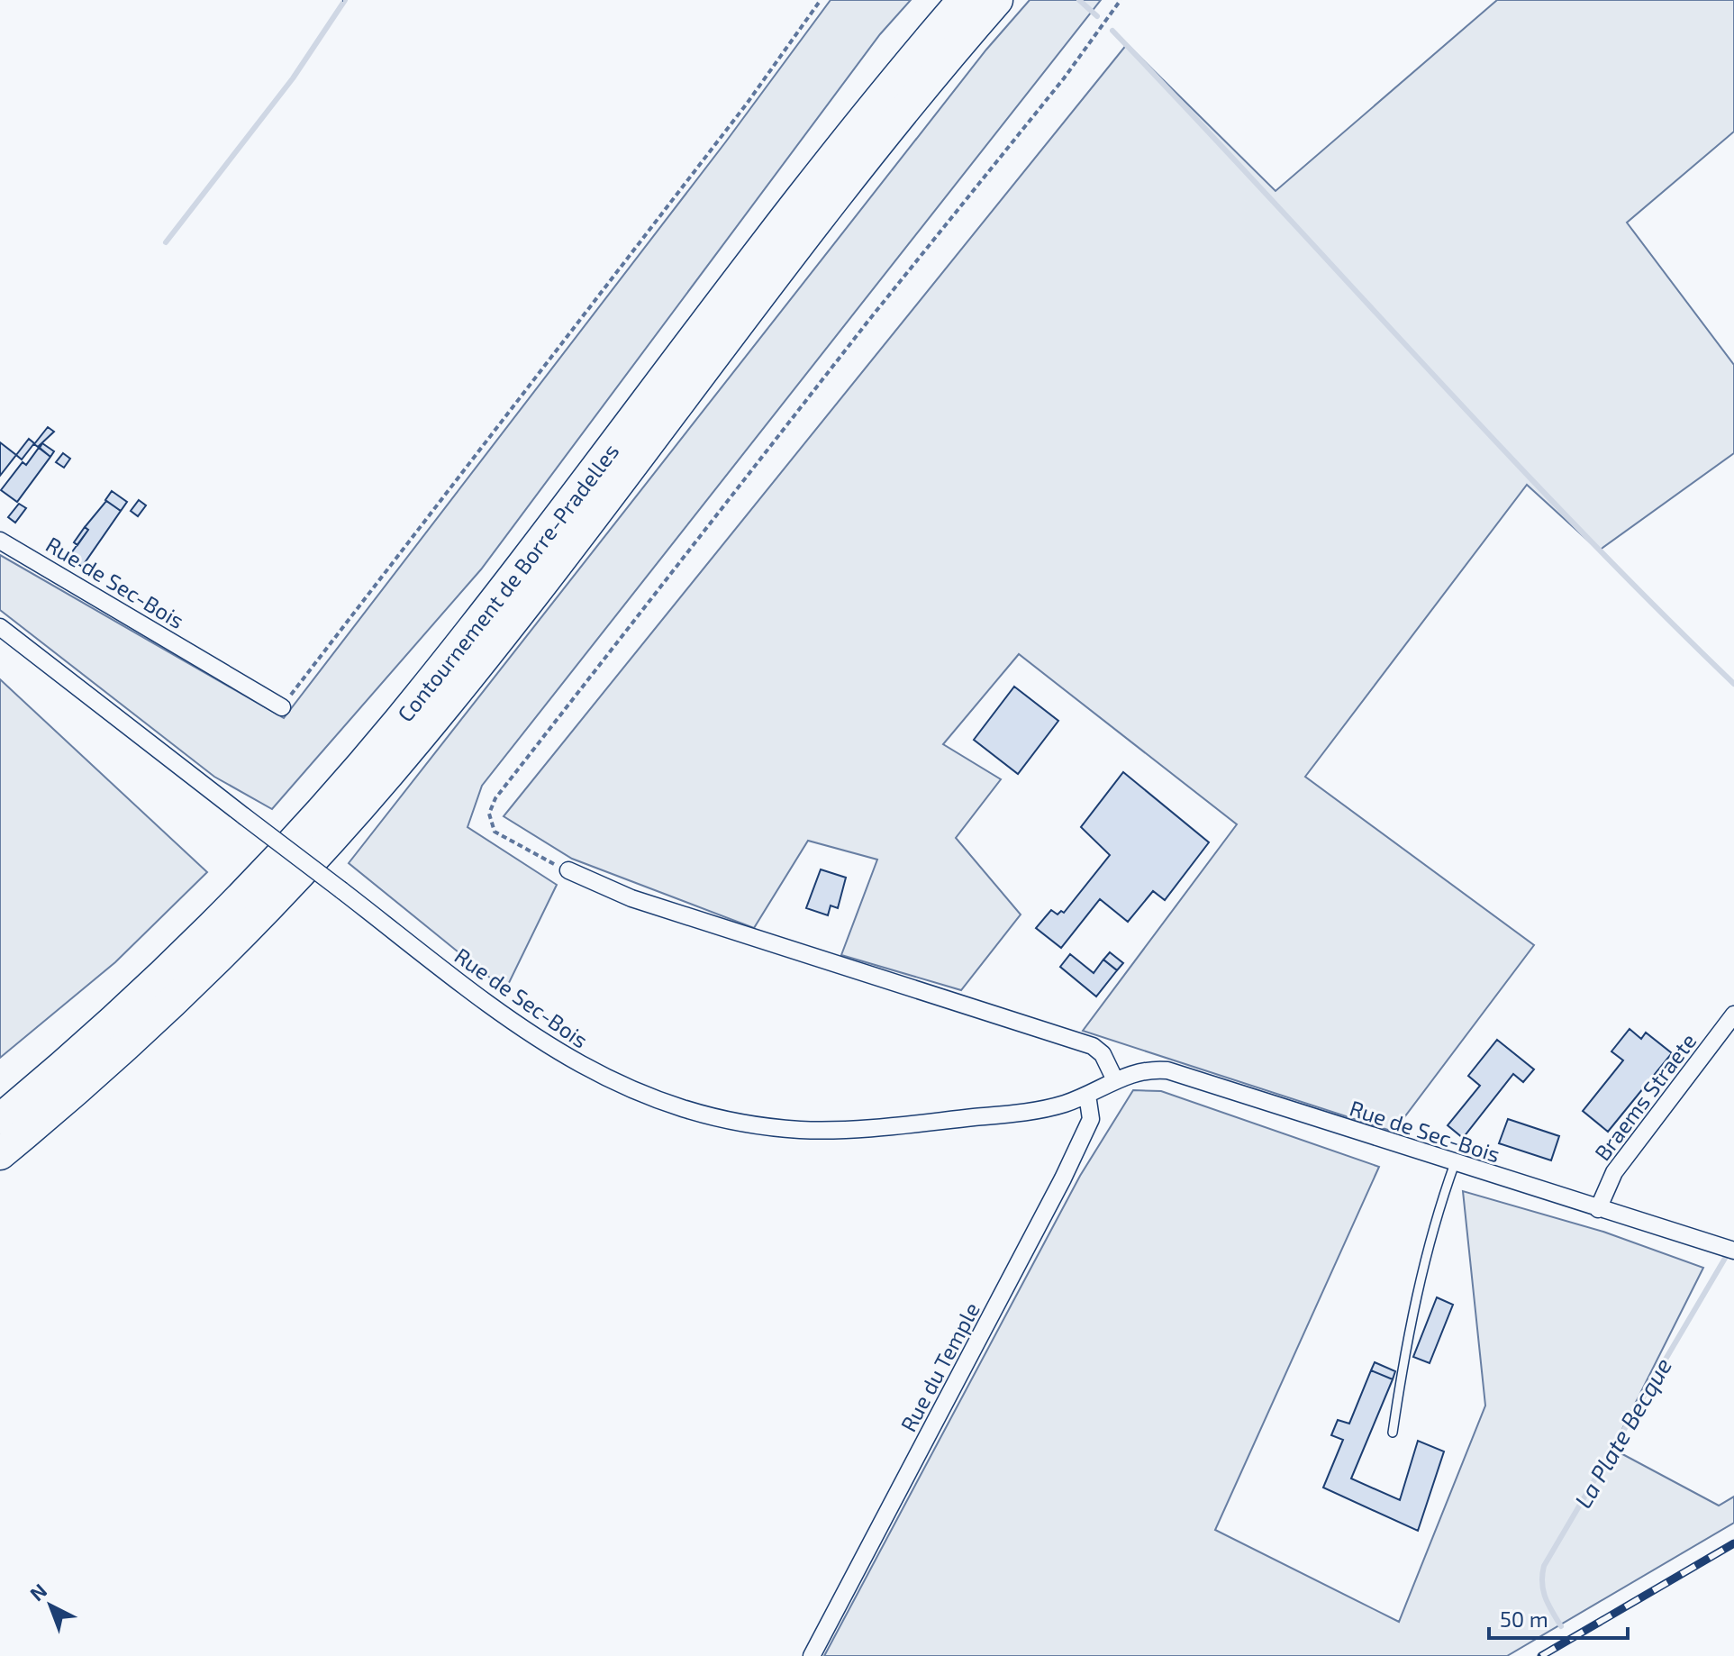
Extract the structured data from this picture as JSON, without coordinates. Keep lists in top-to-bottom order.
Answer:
{
  "streets": {
    "highway": ["Contournement de Borre-Pradelles"],
    "street": ["Rue de Sec-Bois", "Braems Straete", "Rue du Temple"]
  },
  "crossings": [
    ["Rue de Sec-Bois", "Braems Straete"],
    ["Rue de Sec-Bois", "Rue du Temple"]
  ],
  "water": ["La Plate Becque"],
  "scale_bar": "50 m",
  "north": "top left"
}
